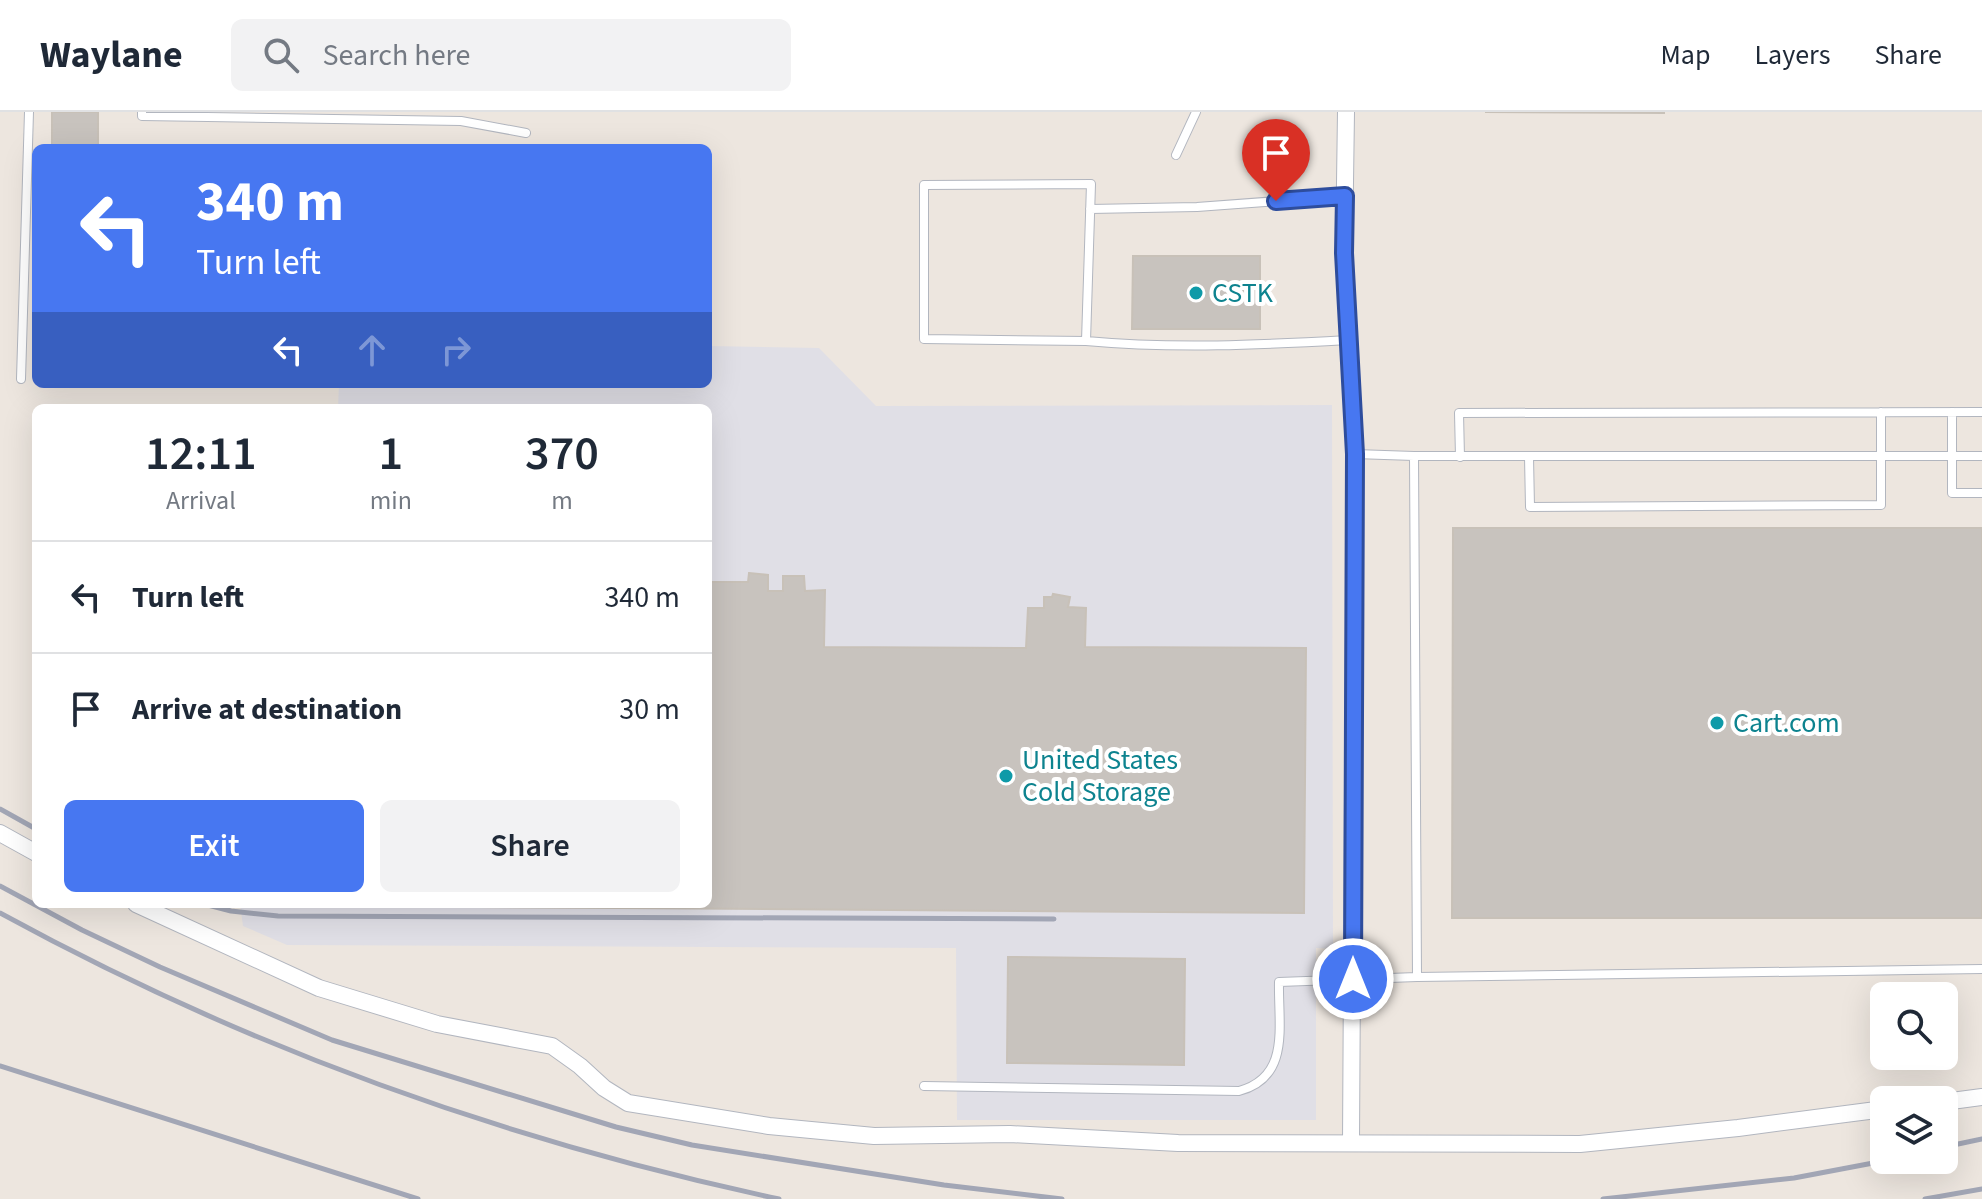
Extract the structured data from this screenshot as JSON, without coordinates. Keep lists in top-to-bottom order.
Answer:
{
  "places": ["CSTK", "Cart.com", "United States Cold Storage"],
  "page": {
    "header": "Waylane",
    "search": "Search here",
    "nav": ["Map", "Layers", "Share"],
    "turn": ["340 m", "Turn left"],
    "eta": [
      "12:11",
      "Arrival",
      "1",
      "min",
      "370",
      "m"
    ],
    "list": [
      {
        "name": "Turn left",
        "value": "340 m"
      },
      {
        "name": "Arrive at destination",
        "value": "30 m"
      }
    ],
    "buttons": ["Exit", "Share"]
  }
}
